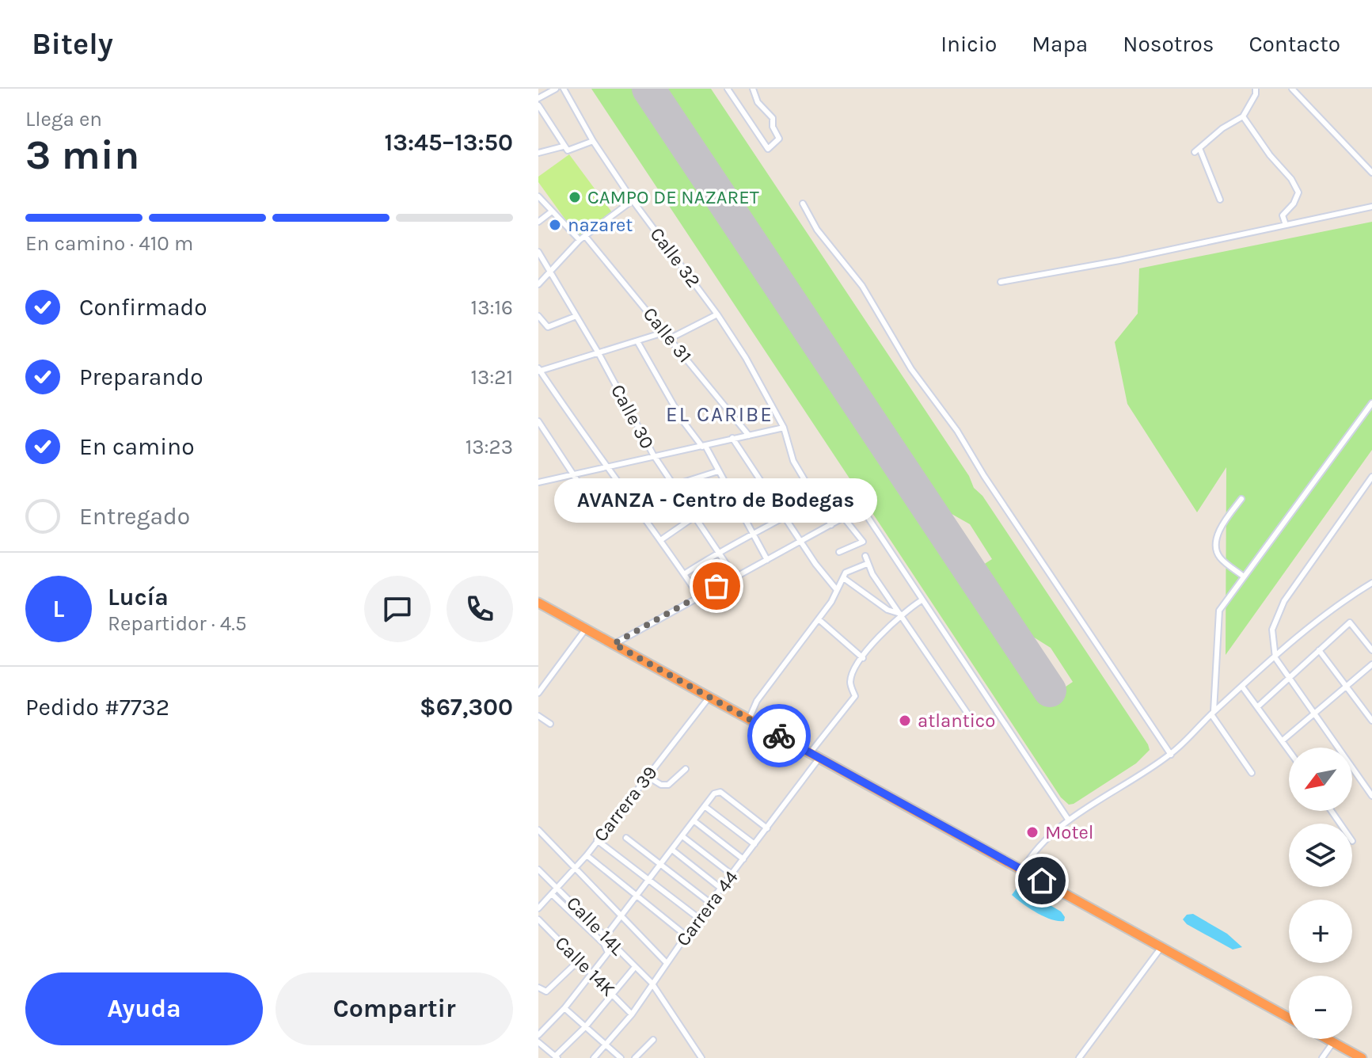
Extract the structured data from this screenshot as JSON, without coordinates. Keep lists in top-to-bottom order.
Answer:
{
  "streets": {
    "street": [
      "Calle 32",
      "Calle 31",
      "Calle 30",
      "Carrera 39",
      "Carrera 44",
      "Calle 14L",
      "Calle 14K"
    ]
  },
  "crossings": [
    ["Carrera 39", "Calle 14L"],
    ["Carrera 44", "Calle 14L"],
    ["Carrera 44", "Calle 14K"]
  ],
  "districts": ["EL CARIBE"],
  "places": [
    "CAMPO DE NAZARET",
    "nazaret",
    "AVANZA - Centro de Bodegas",
    "atlantico",
    "Motel"
  ],
  "north": "bottom left",
  "page": {
    "header": "Bitely",
    "nav": [
      "Inicio",
      "Mapa",
      "Nosotros",
      "Contacto"
    ],
    "heading": ["3 min", "Llega en", "13:45–13:50"],
    "panel": [
      "Lucía",
      "Repartidor · 4.5",
      "Pedido #7732",
      "$67,300"
    ],
    "bar": "En camino · 410 m",
    "list": [
      ["Confirmado", "13:16"],
      ["Preparando", "13:21"],
      ["En camino", "13:23"],
      "Entregado"
    ],
    "bubble": "AVANZA - Centro de Bodegas",
    "round": "L",
    "map_buttons": ["+", "−"],
    "buttons": ["Ayuda", "Compartir"]
  }
}
